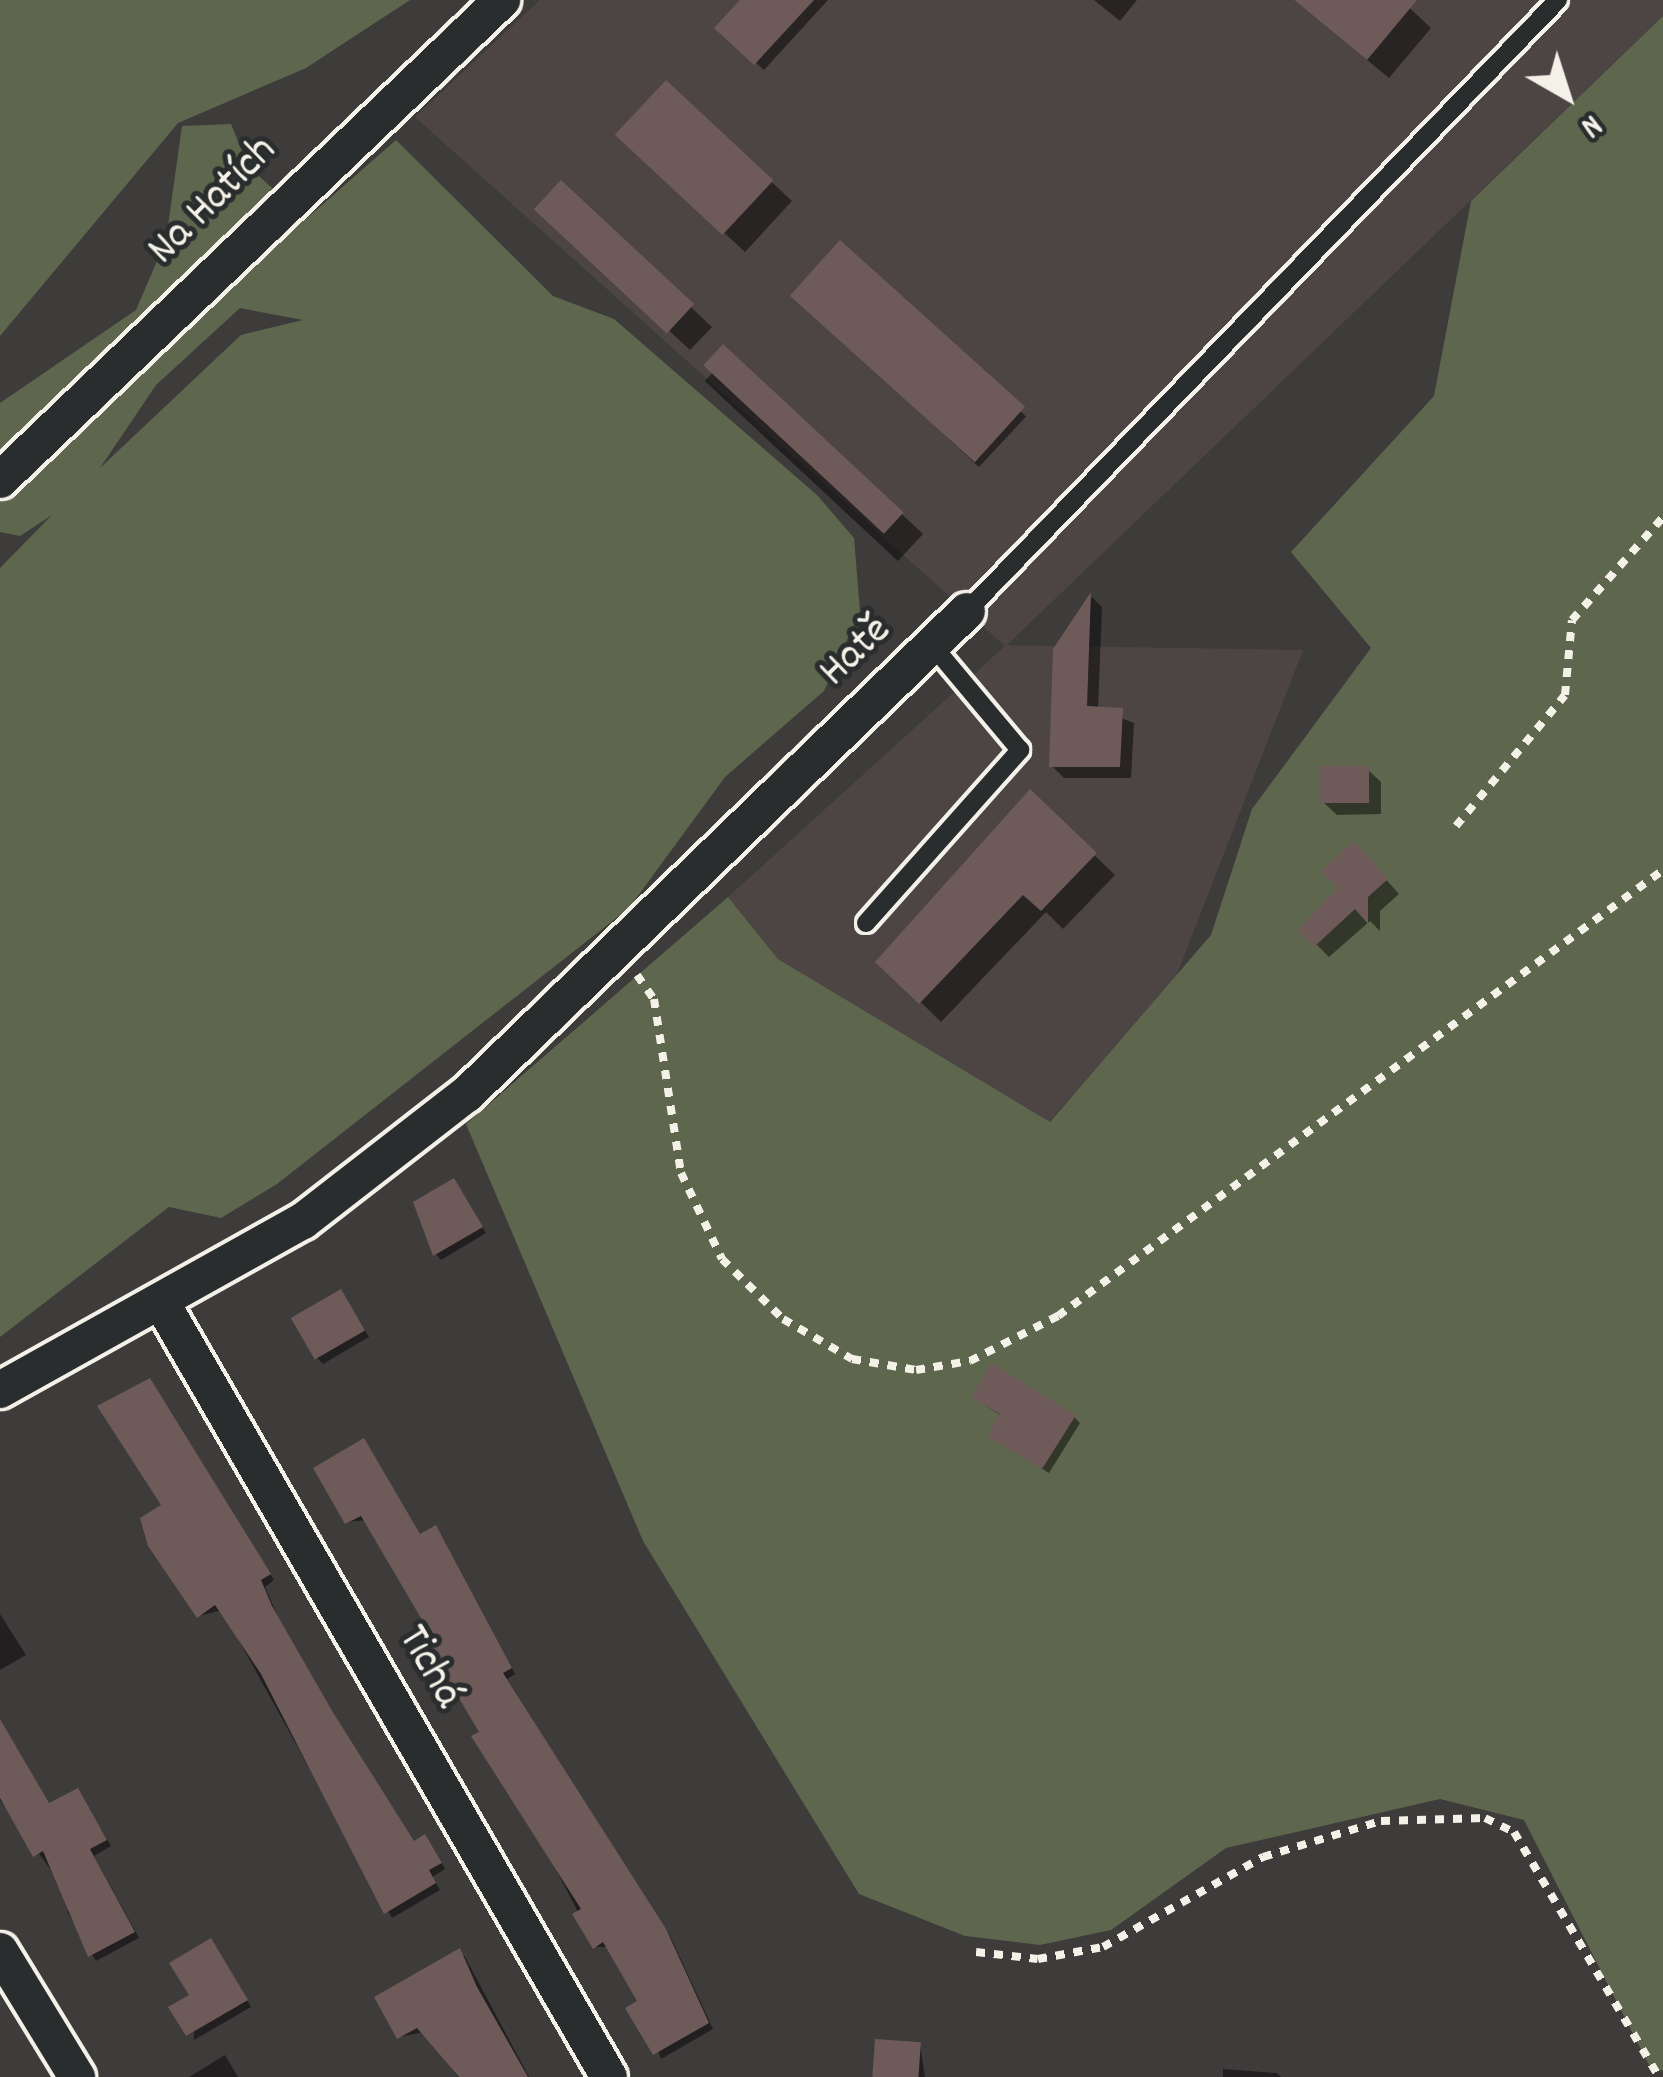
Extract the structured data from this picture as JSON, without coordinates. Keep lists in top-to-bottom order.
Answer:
{
  "streets": {
    "street": ["Na Hatích", "Hatě", "Tichá"]
  },
  "crossings": [
    ["Hatě", "Tichá"]
  ],
  "north": "bottom right"
}
